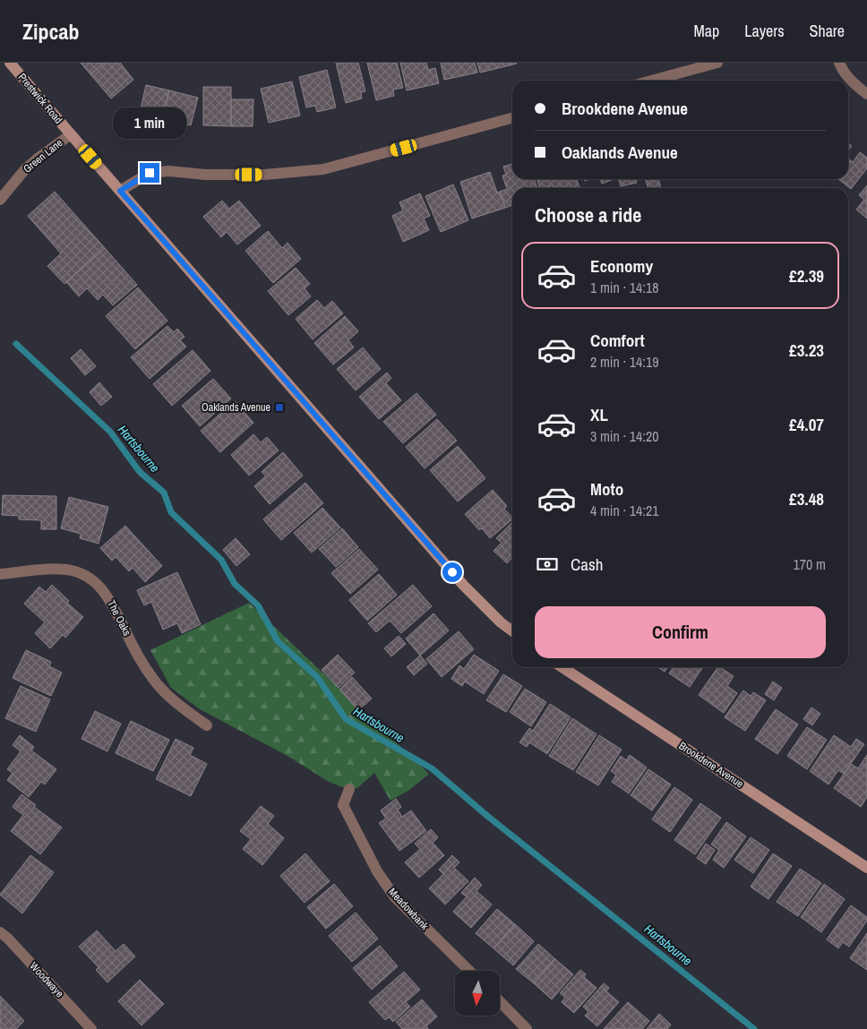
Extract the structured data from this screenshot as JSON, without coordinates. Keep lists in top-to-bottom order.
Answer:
{
  "streets": {
    "main road": ["Prestwick Road", "Brookdene Avenue"],
    "street": [
      "Green Lane",
      "The Oaks",
      "Meadowbank",
      "Woodwaye"
    ]
  },
  "crossings": [
    ["Prestwick Road", "Green Lane"]
  ],
  "water": ["Hartsbourne"],
  "places": {
    "transit": ["Oaklands Avenue"]
  },
  "north": "bottom",
  "page": {
    "header": "Zipcab",
    "nav": ["Map", "Layers", "Share"],
    "banner": ["Brookdene Avenue", "Oaklands Avenue"],
    "bubble": "1 min",
    "heading": "Choose a ride",
    "list": [
      {
        "name": "Economy",
        "note": "1 min · 14:18",
        "value": "£2.39"
      },
      {
        "name": "Comfort",
        "note": "2 min · 14:19",
        "value": "£3.23"
      },
      {
        "name": "XL",
        "note": "3 min · 14:20",
        "value": "£4.07"
      },
      {
        "name": "Moto",
        "note": "4 min · 14:21",
        "value": "£3.48"
      }
    ],
    "pay": ["Cash", "170 m"],
    "buttons": "Confirm"
  }
}
